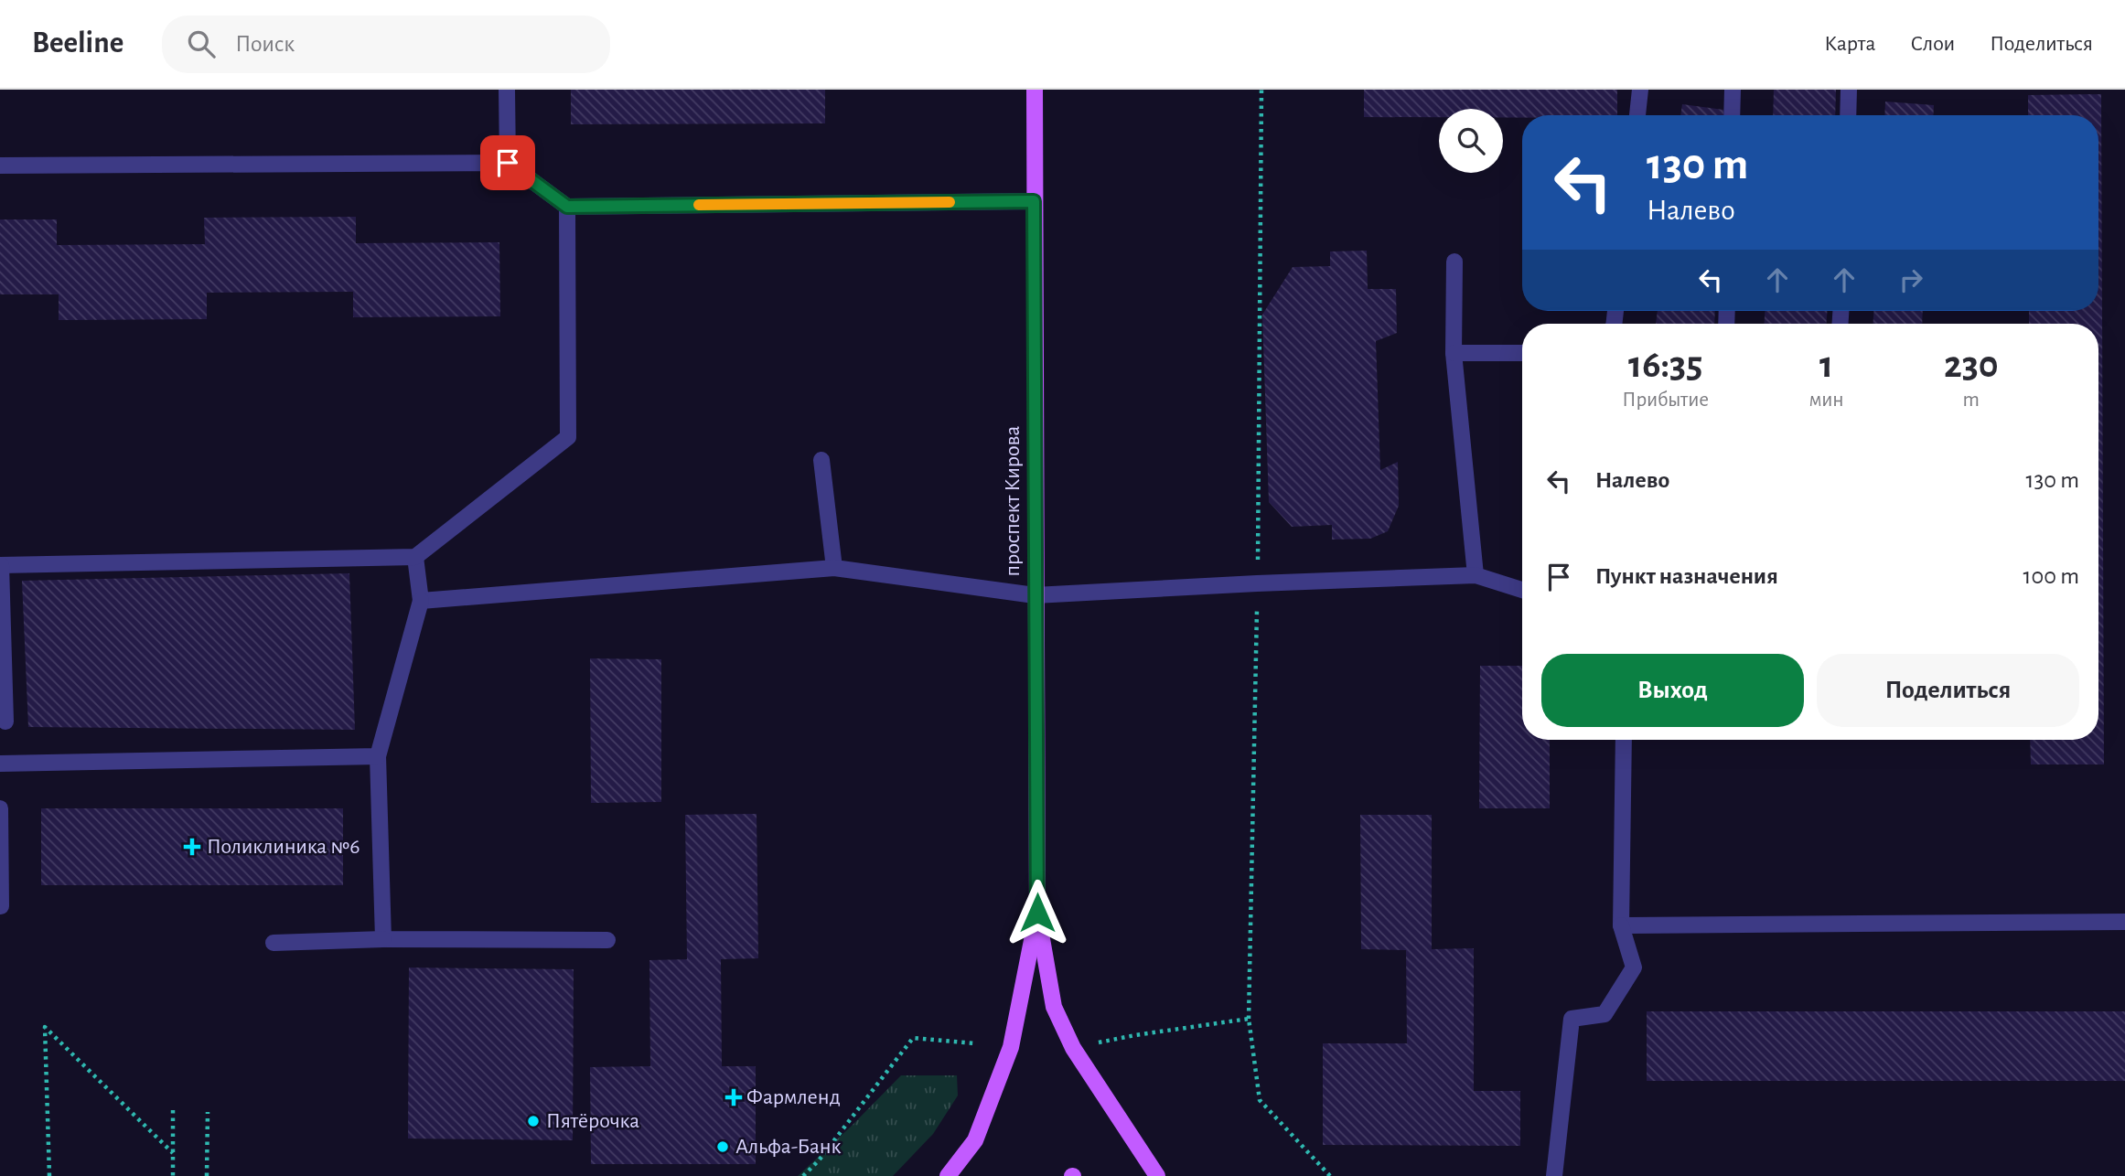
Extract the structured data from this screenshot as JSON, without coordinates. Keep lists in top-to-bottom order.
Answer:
{
  "streets": {
    "main road": ["проспект Кирова"]
  },
  "places": {
    "health": ["Поликлиника №6", "Фармленд"],
    "other": ["Пятёрочка", "Альфа-Банк"]
  },
  "page": {
    "header": "Beeline",
    "search": "Поиск",
    "nav": ["Карта", "Слои", "Поделиться"],
    "turn": ["130 m", "Налево"],
    "eta": [
      "16:35",
      "Прибытие",
      "1",
      "мин",
      "230",
      "m"
    ],
    "list": [
      {
        "name": "Налево",
        "value": "130 m"
      },
      {
        "name": "Пункт назначения",
        "value": "100 m"
      }
    ],
    "buttons": ["Выход", "Поделиться"]
  }
}
